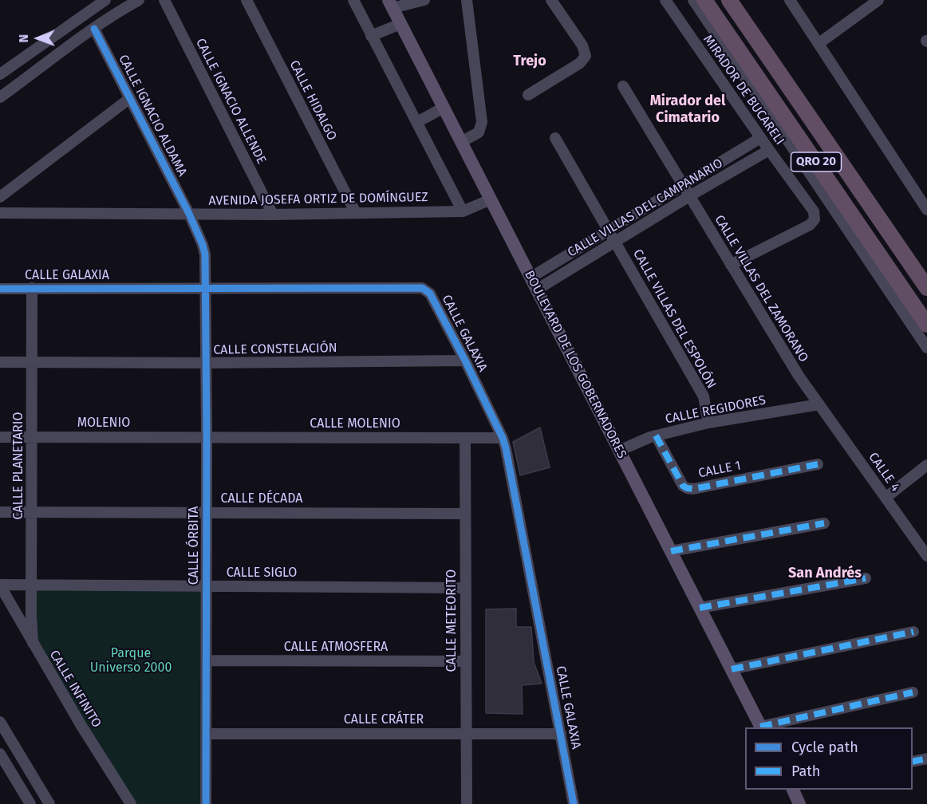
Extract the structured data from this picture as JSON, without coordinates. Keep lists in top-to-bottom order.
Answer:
{
  "streets": {
    "highway": ["QRO 20"],
    "main road": ["BOULEVARD DE LOS GOBERNADORES"],
    "street": [
      "MIRADOR DE BUCARELI",
      "CALLE HIDALGO",
      "CALLE IGNACIO ALLENDE",
      "CALLE IGNACIO ALDAMA",
      "AVENIDA JOSEFA ORTIZ DE DOMÍNGUEZ",
      "CALLE VILLAS DEL CAMPANARIO",
      "CALLE GALAXIA",
      "CALLE VILLAS DEL ZAMORANO",
      "CALLE VILLAS DEL ESPOLÓN",
      "CALLE CONSTELACIÓN",
      "CALLE REGIDORES",
      "MOLENIO",
      "CALLE MOLENIO",
      "CALLE PLANETARIO",
      "CALLE 1",
      "CALLE 4",
      "CALLE DÉCADA",
      "CALLE ÓRBITA",
      "CALLE SIGLO",
      "CALLE METEORITO",
      "CALLE ATMOSFERA",
      "CALLE INFINITO",
      "CALLE CRÁTER"
    ]
  },
  "crossings": [
    ["MIRADOR DE BUCARELI", "CALLE VILLAS DEL CAMPANARIO"],
    ["MIRADOR DE BUCARELI", "CALLE VILLAS DEL ZAMORANO"],
    ["CALLE HIDALGO", "AVENIDA JOSEFA ORTIZ DE DOMÍNGUEZ"],
    ["CALLE IGNACIO ALLENDE", "AVENIDA JOSEFA ORTIZ DE DOMÍNGUEZ"],
    ["CALLE IGNACIO ALDAMA", "AVENIDA JOSEFA ORTIZ DE DOMÍNGUEZ"],
    ["CALLE IGNACIO ALDAMA", "CALLE GALAXIA"],
    ["CALLE IGNACIO ALDAMA", "CALLE ÓRBITA"],
    ["AVENIDA JOSEFA ORTIZ DE DOMÍNGUEZ", "BOULEVARD DE LOS GOBERNADORES"],
    ["CALLE VILLAS DEL CAMPANARIO", "CALLE VILLAS DEL ZAMORANO"],
    ["CALLE VILLAS DEL CAMPANARIO", "CALLE VILLAS DEL ESPOLÓN"],
    ["CALLE VILLAS DEL CAMPANARIO", "BOULEVARD DE LOS GOBERNADORES"],
    ["CALLE GALAXIA", "CALLE CONSTELACIÓN"],
    ["CALLE GALAXIA", "CALLE MOLENIO"],
    ["CALLE GALAXIA", "CALLE PLANETARIO"],
    ["CALLE GALAXIA", "CALLE ÓRBITA"],
    ["CALLE GALAXIA", "CALLE CRÁTER"],
    ["CALLE VILLAS DEL ZAMORANO", "CALLE REGIDORES"],
    ["CALLE VILLAS DEL ZAMORANO", "CALLE 4"],
    ["CALLE VILLAS DEL ESPOLÓN", "CALLE REGIDORES"],
    ["CALLE CONSTELACIÓN", "CALLE PLANETARIO"],
    ["CALLE CONSTELACIÓN", "CALLE ÓRBITA"],
    ["BOULEVARD DE LOS GOBERNADORES", "CALLE REGIDORES"],
    ["CALLE REGIDORES", "CALLE 1"],
    ["CALLE REGIDORES", "CALLE 4"],
    ["MOLENIO", "CALLE MOLENIO"],
    ["MOLENIO", "CALLE PLANETARIO"],
    ["MOLENIO", "CALLE ÓRBITA"],
    ["CALLE MOLENIO", "CALLE ÓRBITA"],
    ["CALLE MOLENIO", "CALLE METEORITO"],
    ["CALLE PLANETARIO", "CALLE DÉCADA"],
    ["CALLE PLANETARIO", "CALLE SIGLO"],
    ["CALLE PLANETARIO", "CALLE INFINITO"],
    ["CALLE DÉCADA", "CALLE ÓRBITA"],
    ["CALLE DÉCADA", "CALLE METEORITO"],
    ["CALLE ÓRBITA", "CALLE SIGLO"],
    ["CALLE ÓRBITA", "CALLE ATMOSFERA"],
    ["CALLE ÓRBITA", "CALLE CRÁTER"],
    ["CALLE SIGLO", "CALLE METEORITO"],
    ["CALLE SIGLO", "CALLE INFINITO"],
    ["CALLE METEORITO", "CALLE ATMOSFERA"],
    ["CALLE METEORITO", "CALLE CRÁTER"]
  ],
  "districts": ["Trejo", "Mirador del Cimatario", "San Andrés"],
  "parks": ["Parque Universo 2000"],
  "legend": ["Cycle path", "Path"],
  "north": "left"
}
